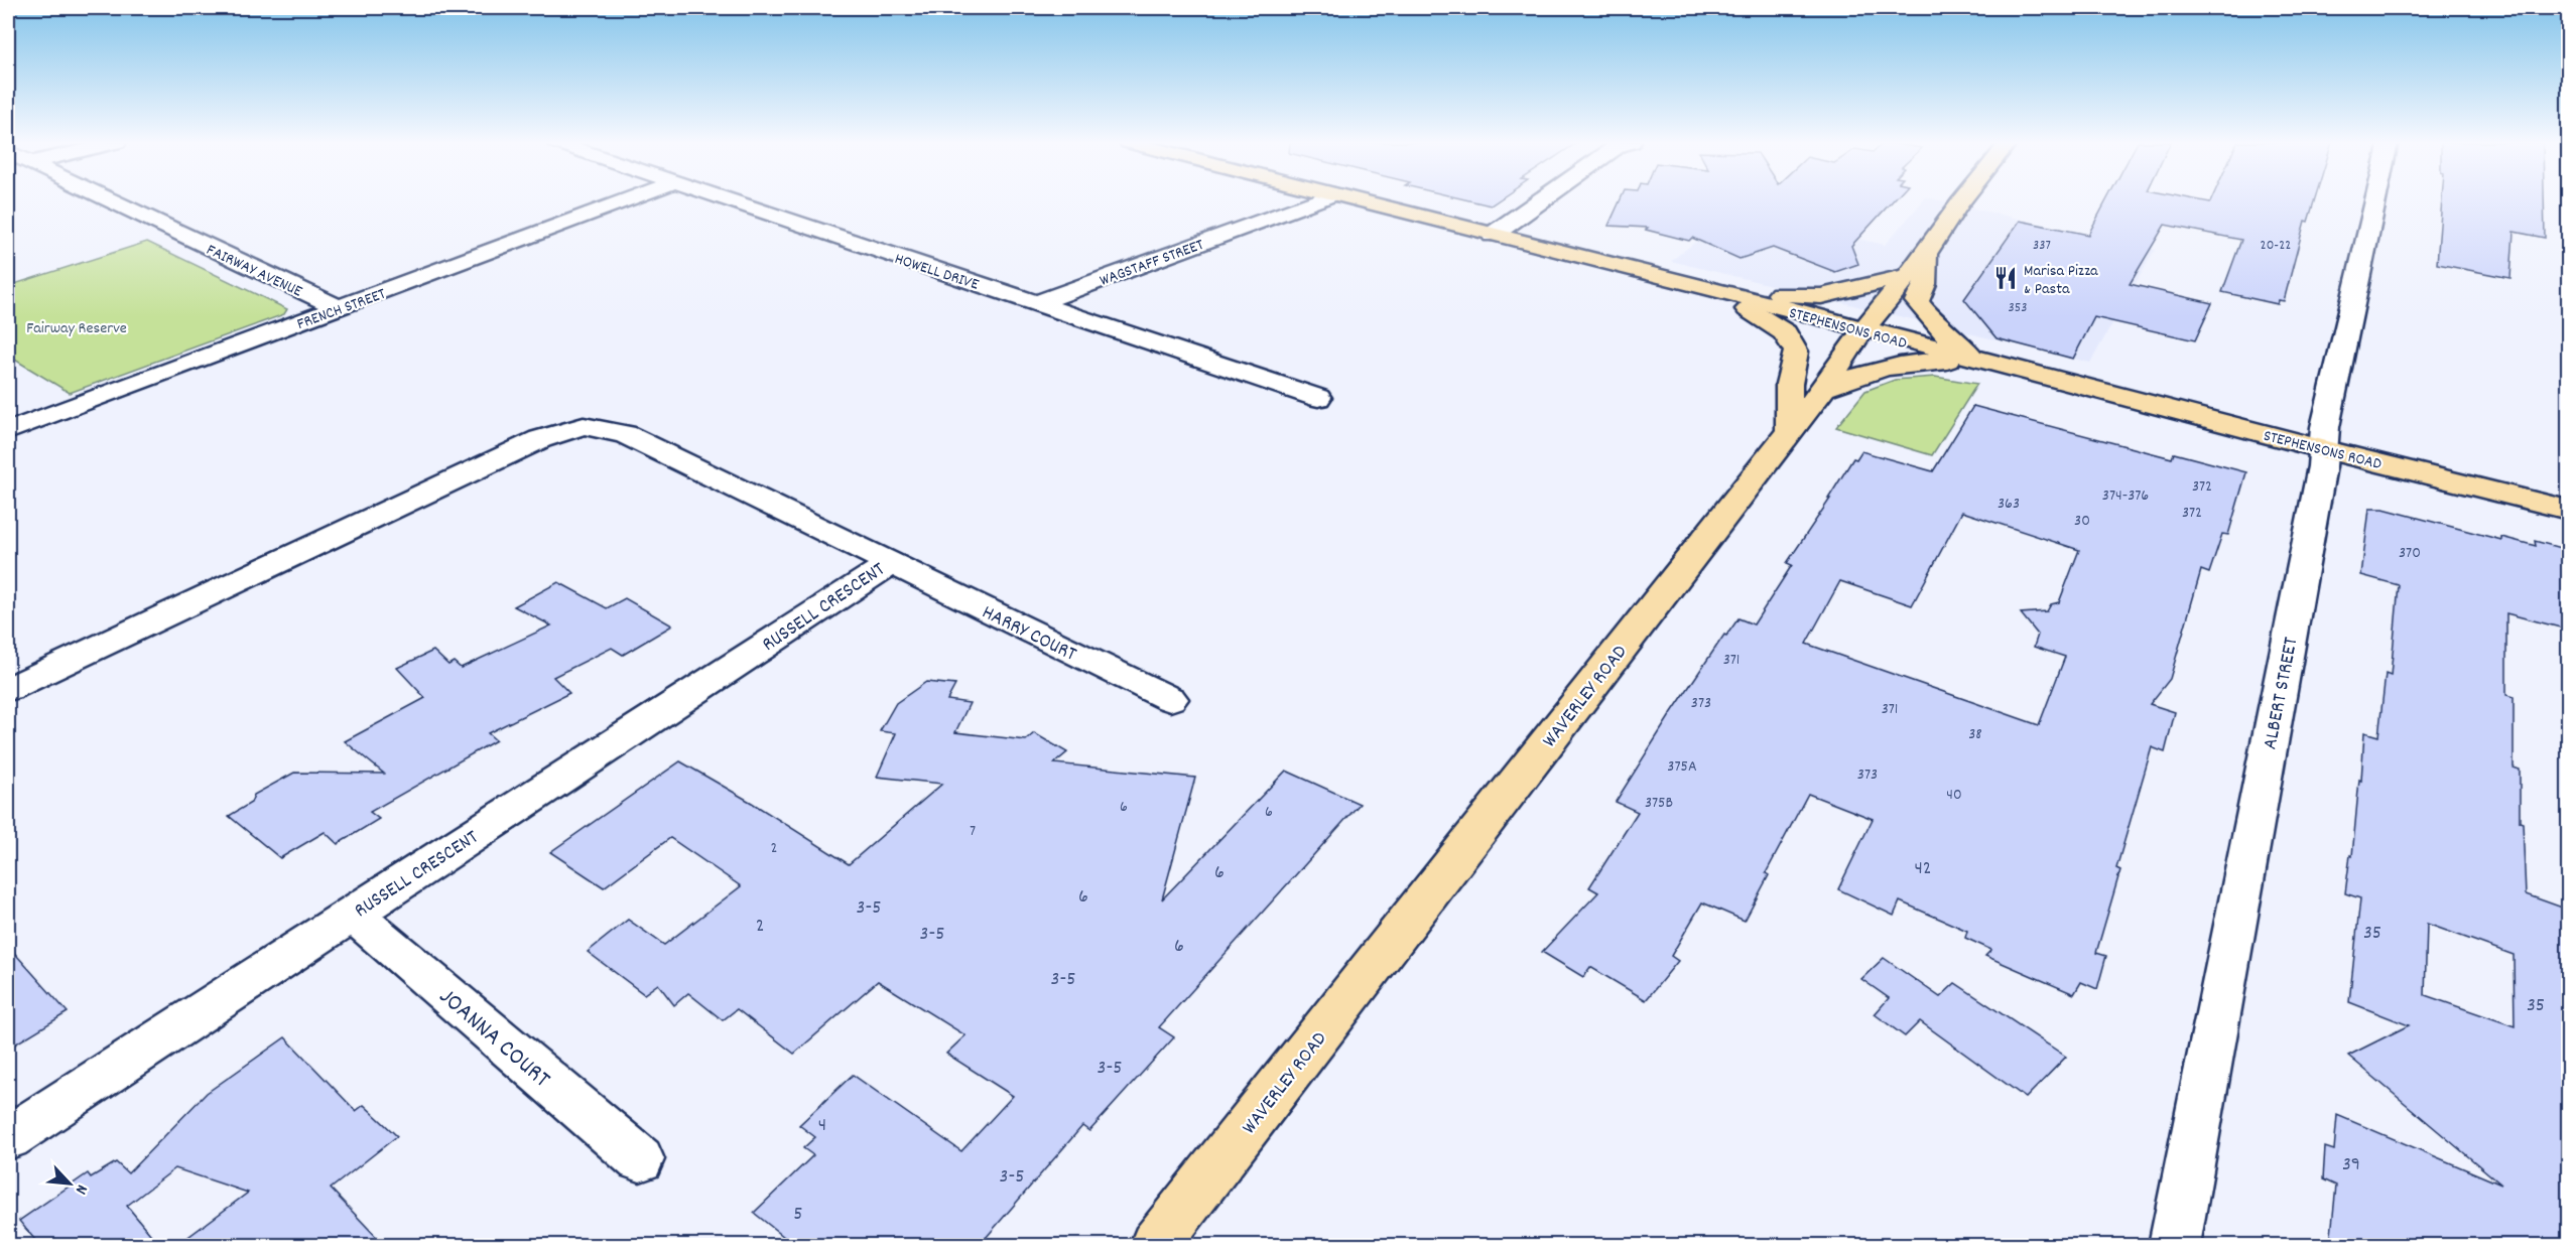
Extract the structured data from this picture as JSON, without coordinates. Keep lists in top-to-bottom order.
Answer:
{
  "streets": {
    "main road": ["STEPHENSONS ROAD", "WAVERLEY ROAD"],
    "street": [
      "WAGSTAFF STREET",
      "FAIRWAY AVENUE",
      "HOWELL DRIVE",
      "FRENCH STREET",
      "RUSSELL CRESCENT",
      "HARRY COURT",
      "ALBERT STREET",
      "JOANNA COURT"
    ]
  },
  "crossings": [
    ["WAGSTAFF STREET", "HOWELL DRIVE"],
    ["FAIRWAY AVENUE", "FRENCH STREET"],
    ["STEPHENSONS ROAD", "ALBERT STREET"],
    ["STEPHENSONS ROAD", "WAVERLEY ROAD"],
    ["RUSSELL CRESCENT", "HARRY COURT"],
    ["RUSSELL CRESCENT", "JOANNA COURT"]
  ],
  "parks": ["Fairway Reserve"],
  "places": {
    "restaurant": ["Marisa Pizza & Pasta"]
  },
  "house_numbers": [
    "337",
    "20-22",
    "353",
    "372",
    "374-376",
    "363",
    "372",
    "30",
    "370",
    "371",
    "373",
    "371",
    "38",
    "375A",
    "373",
    "40",
    "375B",
    "6",
    "6",
    "7",
    "2",
    "42",
    "6",
    "6",
    "3-5",
    "2",
    "35",
    "3-5",
    "6",
    "3-5",
    "35",
    "3-5",
    "4",
    "39",
    "3-5",
    "5"
  ],
  "north": "bottom right"
}
